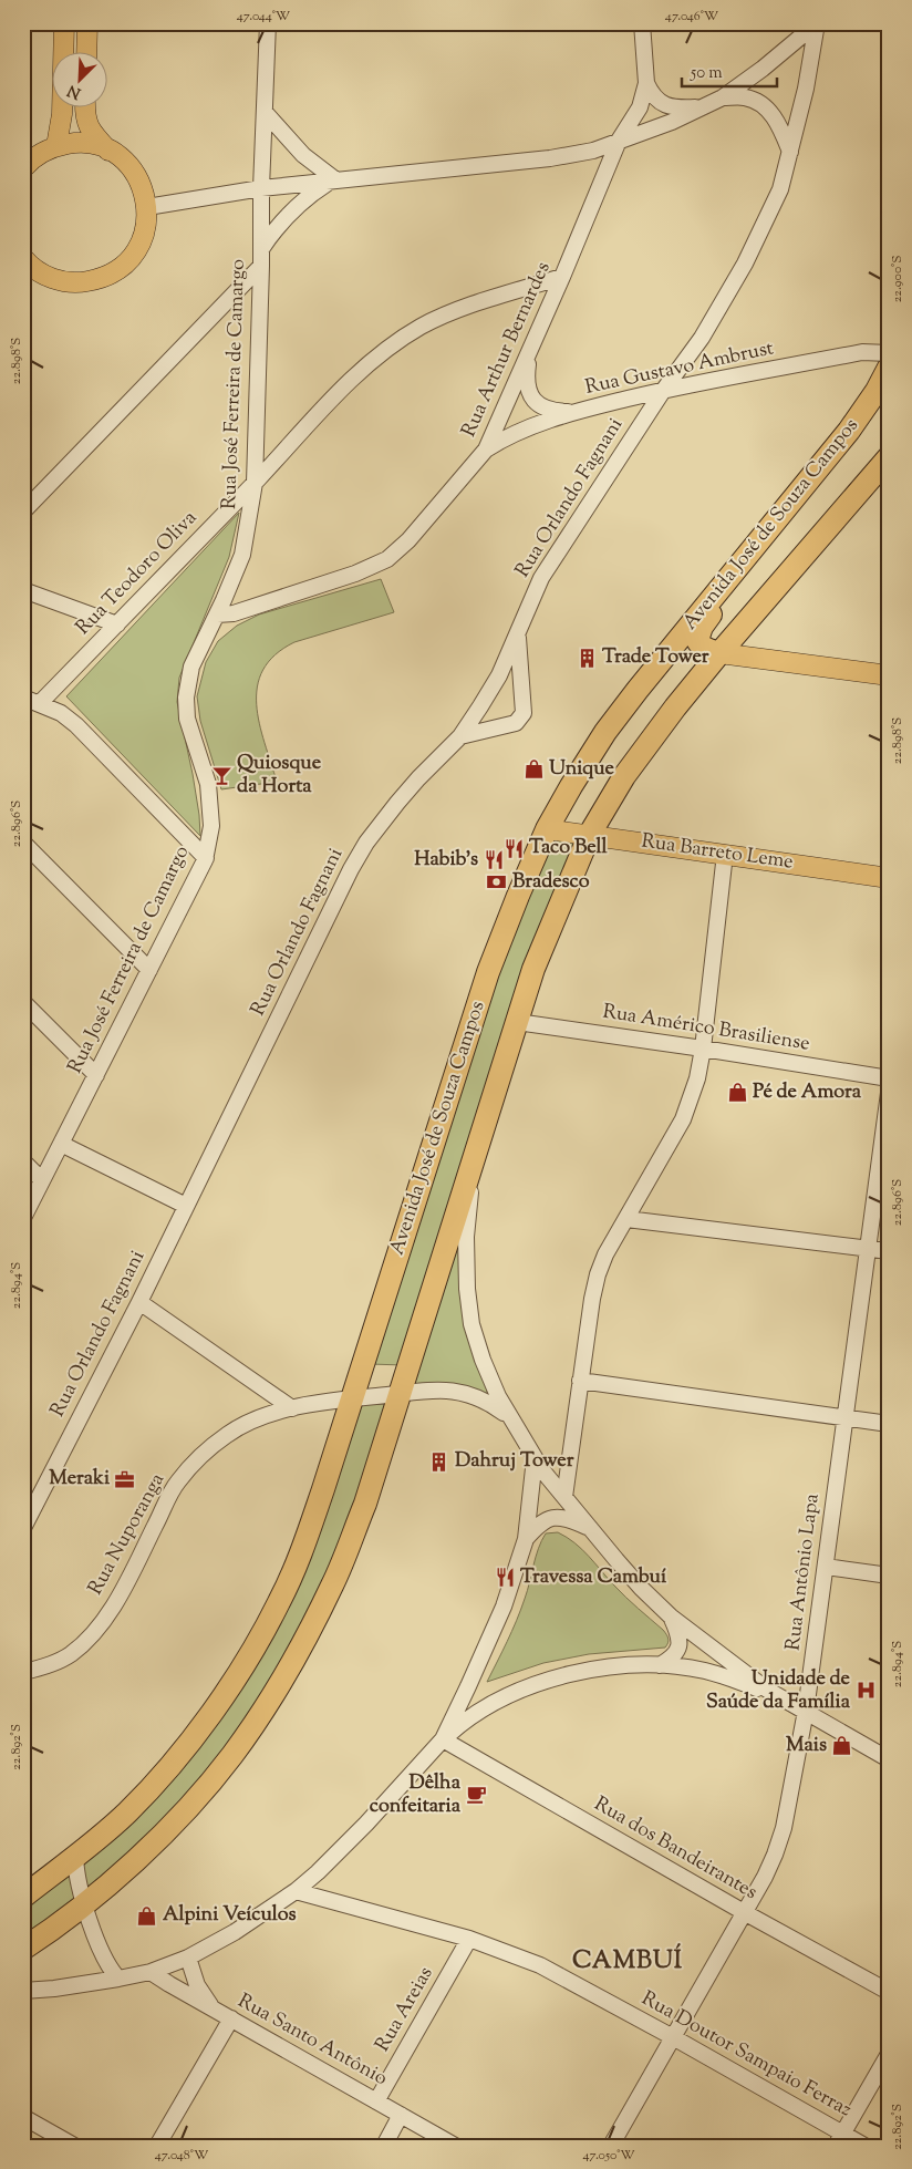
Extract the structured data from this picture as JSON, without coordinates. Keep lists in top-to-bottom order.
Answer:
{
  "streets": {
    "highway": ["Avenida José de Souza Campos"],
    "main road": ["Rua Barreto Leme"],
    "street": [
      "Rua Arthur Bernardes",
      "Rua Gustavo Ambrust",
      "Rua José Ferreira de Camargo",
      "Rua Orlando Fagnani",
      "Rua Teodoro Oliva",
      "Rua Américo Brasiliense",
      "Rua Nuporanga",
      "Rua Antônio Lapa",
      "Rua dos Bandeirantes",
      "Rua Areias",
      "Rua Santo Antônio",
      "Rua Doutor Sampaio Ferraz"
    ]
  },
  "crossings": [
    ["Rua Arthur Bernardes", "Rua Gustavo Ambrust"],
    ["Rua Arthur Bernardes", "Rua José Ferreira de Camargo"],
    ["Rua Arthur Bernardes", "Rua Teodoro Oliva"],
    ["Rua Gustavo Ambrust", "Rua Orlando Fagnani"],
    ["Rua José Ferreira de Camargo", "Rua Teodoro Oliva"],
    ["Avenida José de Souza Campos", "Rua Barreto Leme"],
    ["Avenida José de Souza Campos", "Rua Américo Brasiliense"],
    ["Avenida José de Souza Campos", "Rua Nuporanga"],
    ["Rua Antônio Lapa", "Rua dos Bandeirantes"],
    ["Rua Antônio Lapa", "Rua Doutor Sampaio Ferraz"],
    ["Rua Areias", "Rua Santo Antônio"],
    ["Rua Areias", "Rua Doutor Sampaio Ferraz"]
  ],
  "districts": ["CAMBUÍ"],
  "places": {
    "building": ["Trade Tower", "Dahruj Tower"],
    "shop": [
      "Unique",
      "Pé de Amora",
      "Mais",
      "Alpini Veículos"
    ],
    "bar": ["Quiosque da Horta"],
    "restaurant": ["Taco Bell", "Habib's", "Travessa Cambuí"],
    "bank": ["Bradesco"],
    "office": ["Meraki"],
    "hospital": ["Unidade de Saúde da Família"],
    "cafe": ["Dêlha confeitaria"]
  },
  "scale_bar": "50 m",
  "north": "bottom left",
  "coordinates": [
    "47.044°W",
    "47.046°W",
    "22.900°S",
    "22.898°S",
    "22.896°S",
    "22.894°S",
    "22.892°S",
    "47.048°W",
    "47.050°W"
  ]
}
